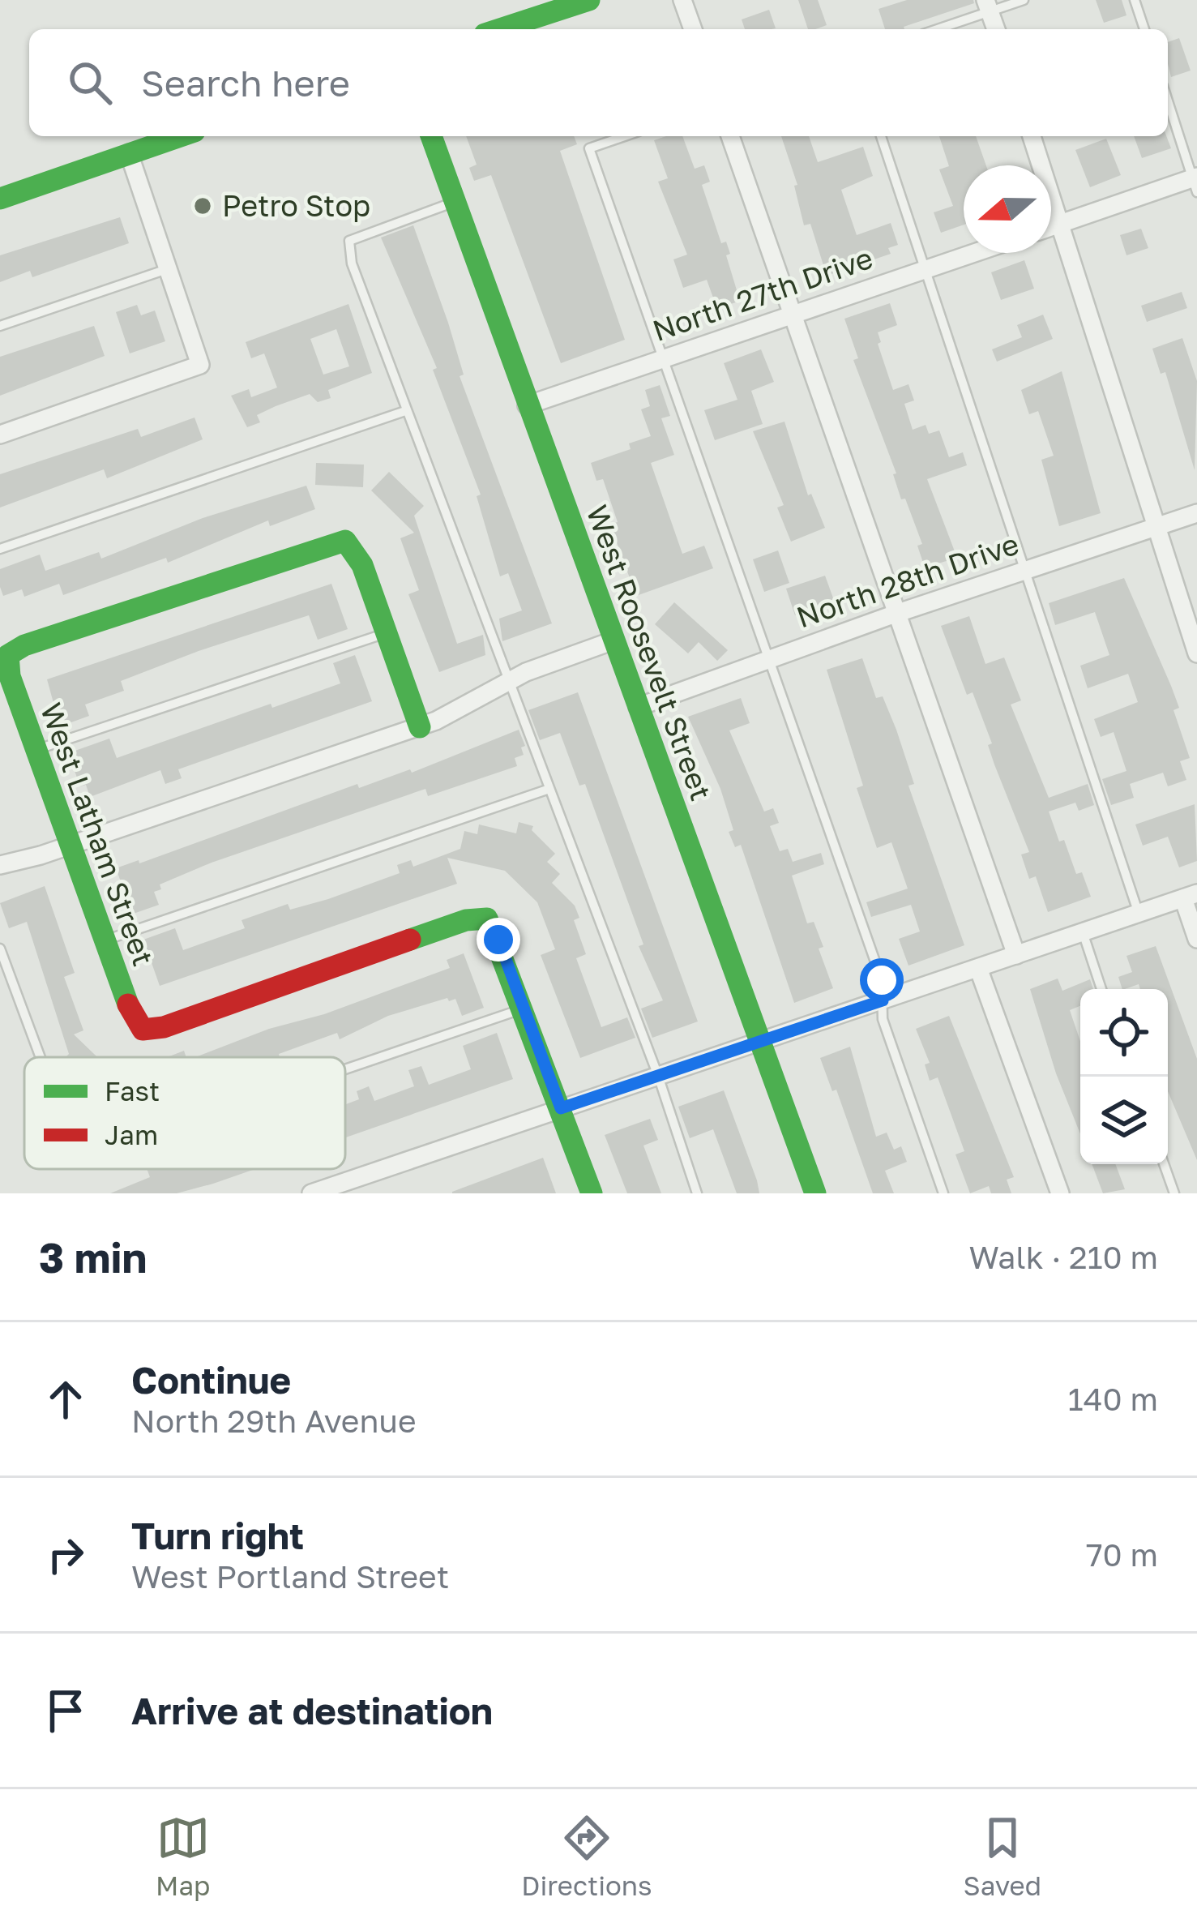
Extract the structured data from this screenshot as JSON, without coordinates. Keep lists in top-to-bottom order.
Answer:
{
  "streets": {
    "street": [
      "North 27th Drive",
      "North 28th Drive",
      "West Roosevelt Street",
      "West Latham Street"
    ]
  },
  "crossings": [
    ["North 27th Drive", "West Roosevelt Street"],
    ["North 28th Drive", "West Roosevelt Street"]
  ],
  "places": ["Petro Stop"],
  "legend": ["Fast", "Jam"],
  "north": "left",
  "page": {
    "search": "Search here",
    "heading": ["3 min", "Walk · 210 m"],
    "list": [
      ["Continue", "North 29th Avenue", "140 m"],
      ["Turn right", "West Portland Street", "70 m"],
      "Arrive at destination"
    ],
    "nav": ["Map", "Directions", "Saved"]
  }
}
